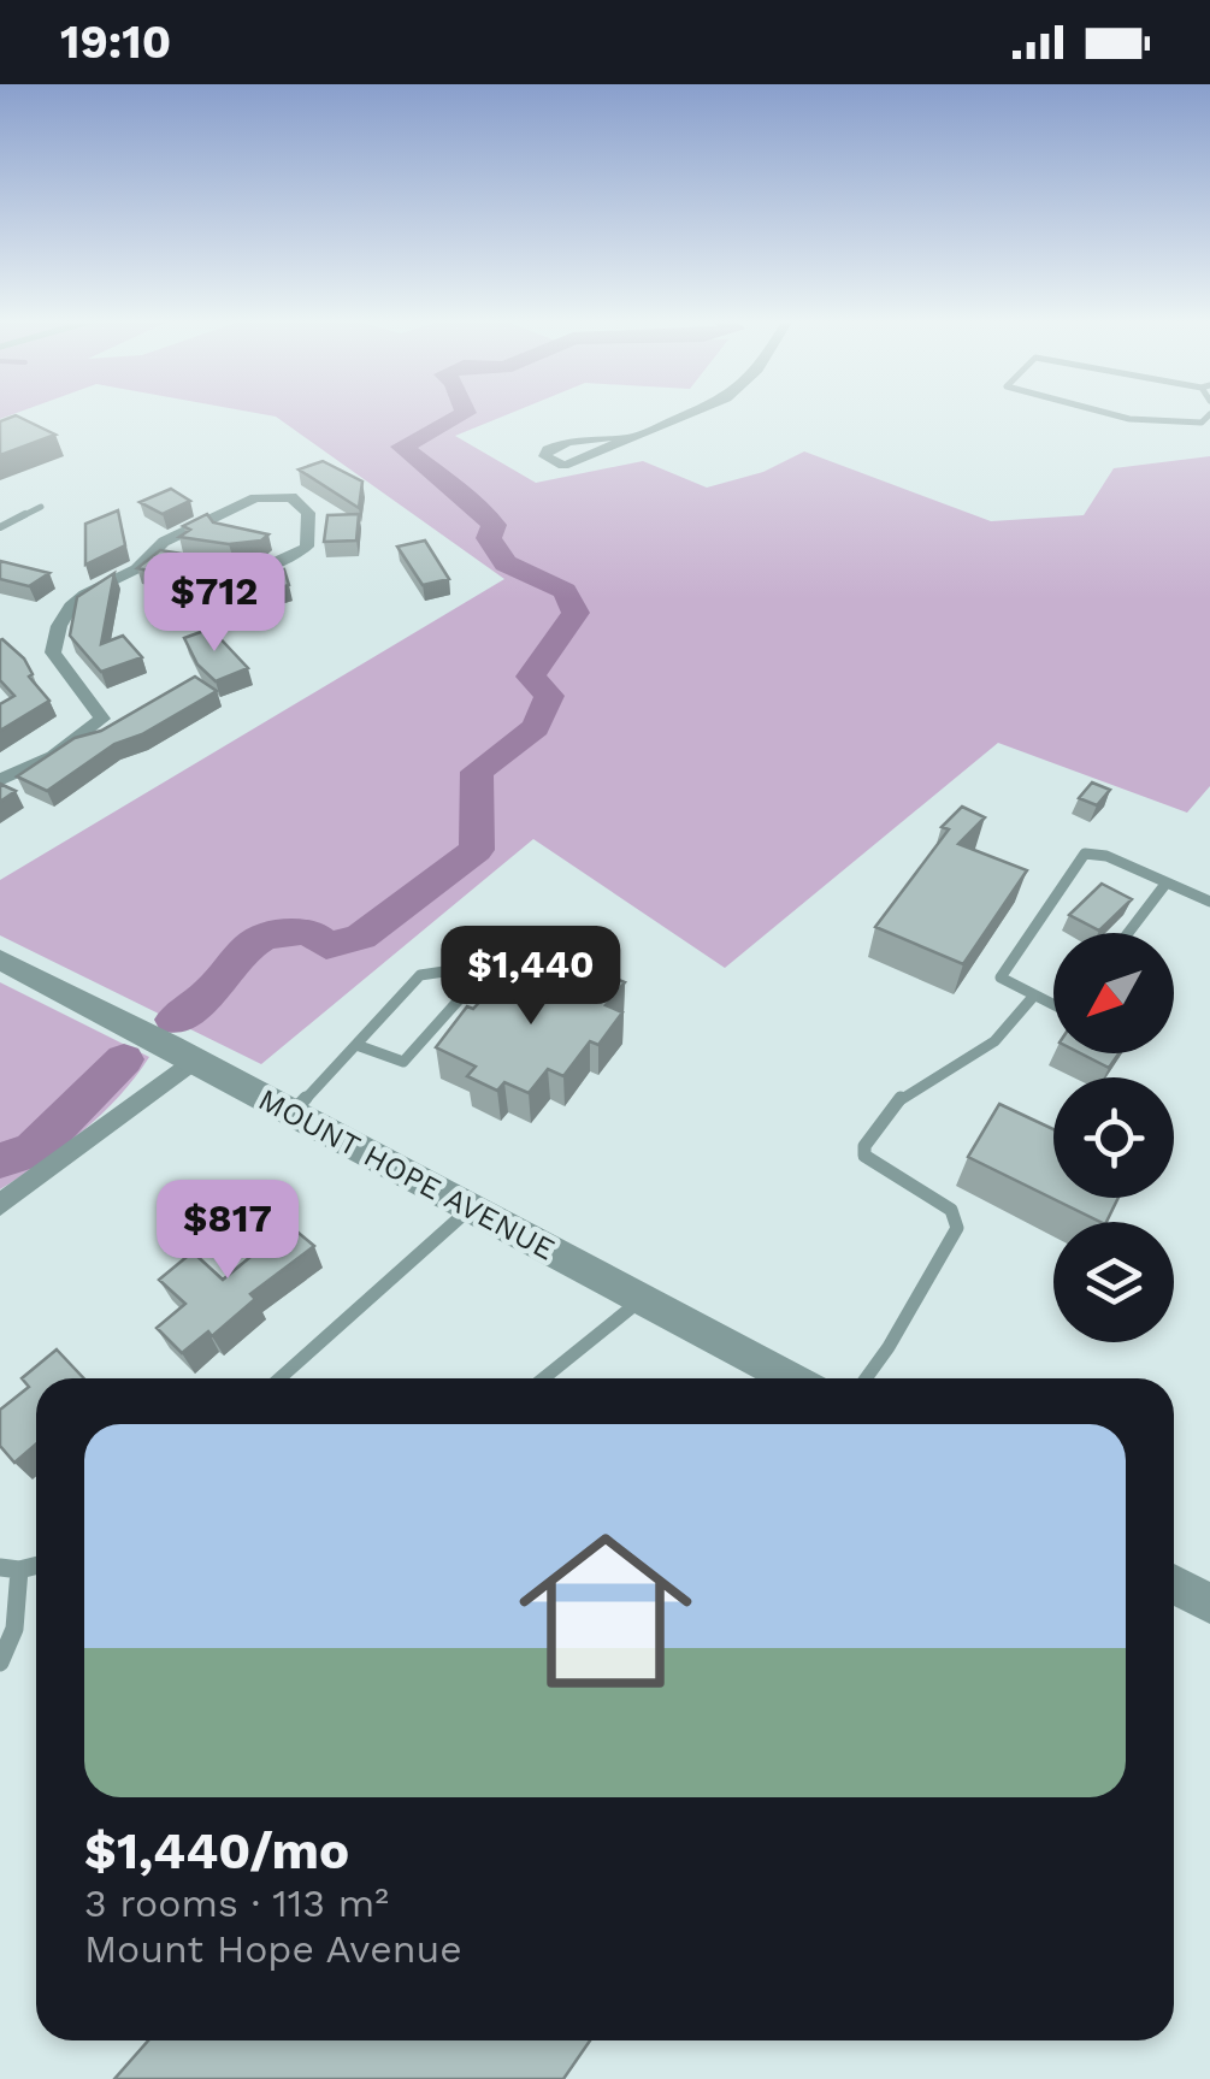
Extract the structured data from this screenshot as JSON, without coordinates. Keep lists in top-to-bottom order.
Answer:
{
  "streets": {
    "street": ["MOUNT HOPE AVENUE"]
  },
  "north": "bottom left",
  "page": {
    "status": "19:10",
    "price": ["$712", "$1,440", "$817"],
    "list": [
      {
        "name": "$1,440/mo",
        "note": "3 rooms · 113 m² · Mount Hope Avenue"
      }
    ]
  }
}
